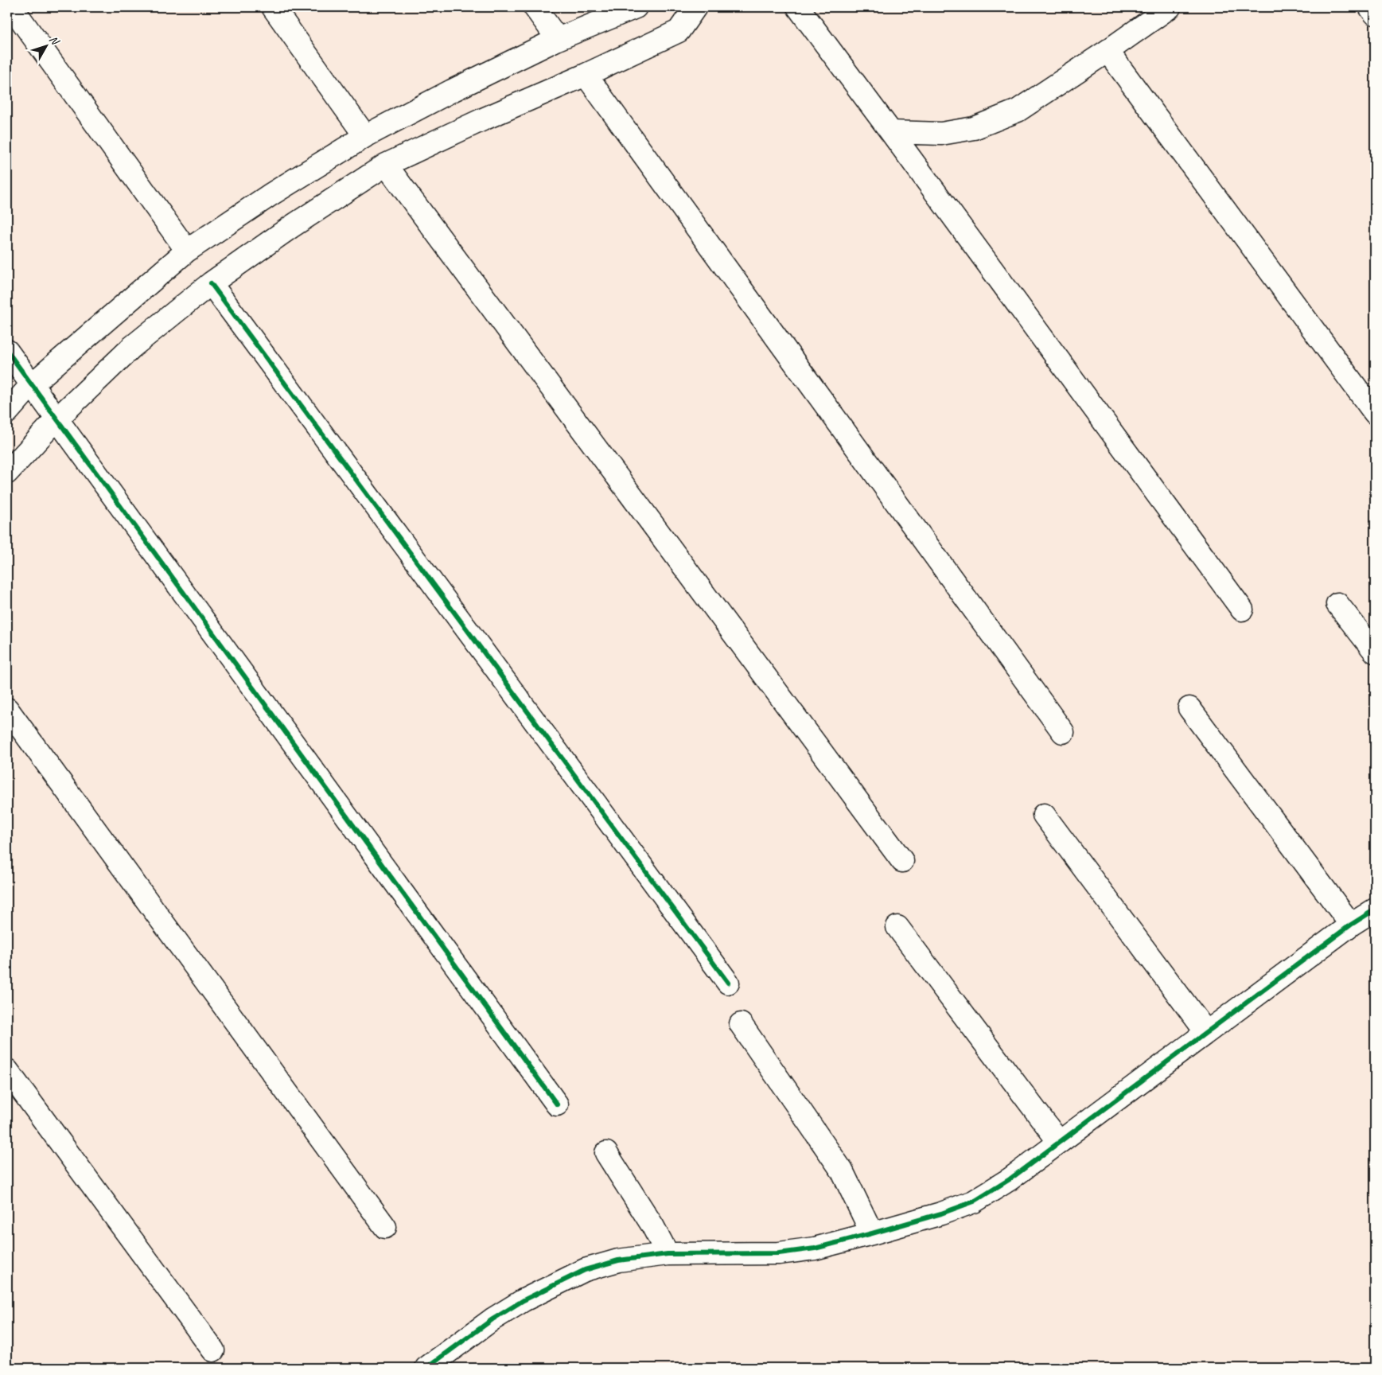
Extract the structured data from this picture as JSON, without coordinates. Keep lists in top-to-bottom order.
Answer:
{
  "north": "top right"
}
